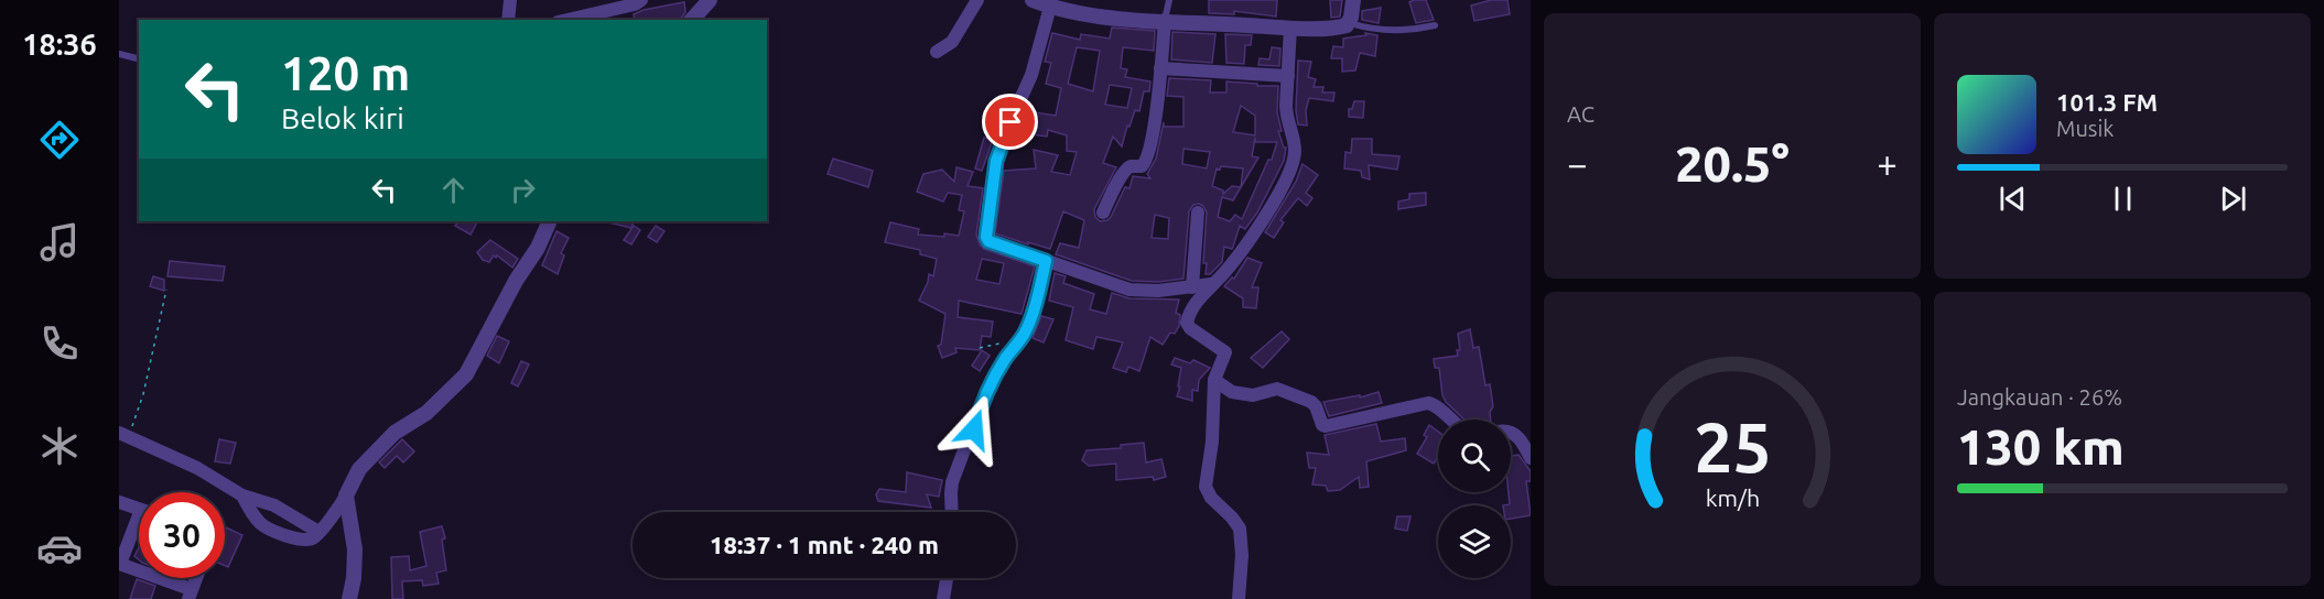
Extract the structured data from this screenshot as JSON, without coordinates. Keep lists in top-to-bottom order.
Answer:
{
  "page": {
    "tabs": "18:36",
    "tile": [
      "AC",
      ["Jangkauan · 26%", "130 km"]
    ],
    "turn": ["120 m", "Belok kiri"],
    "song": ["101.3 FM", "Musik"],
    "heat": ["−", "20.5°", "+"],
    "limit": "30",
    "trip": "18:37 · 1 mnt · 240 m",
    "gauge": ["25", "km/h"]
  }
}
